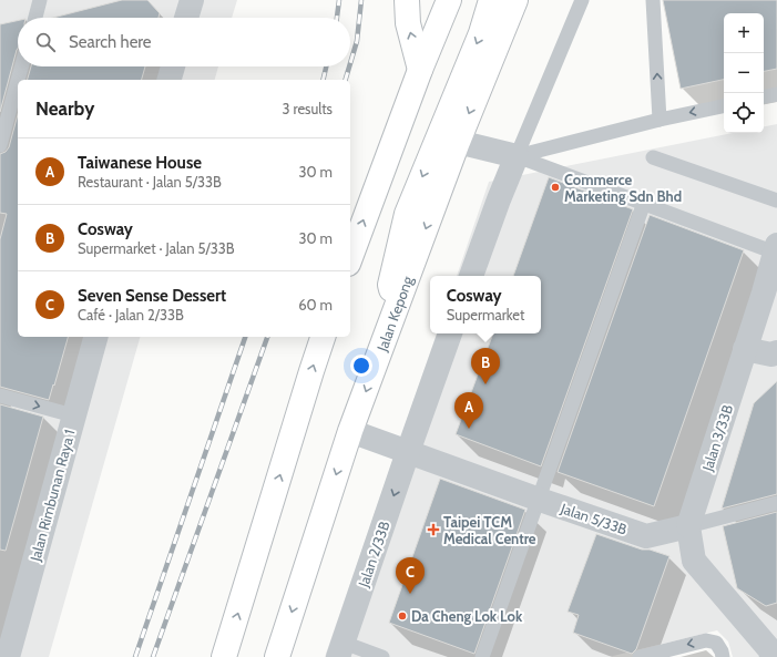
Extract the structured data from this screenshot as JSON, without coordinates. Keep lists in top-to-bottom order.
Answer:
{
  "streets": {
    "main road": ["Jalan Kepong"],
    "street": [
      "Jalan 3/33B",
      "Jalan Rimbunan Raya 1",
      "Jalan 5/33B",
      "Jalan 2/33B"
    ]
  },
  "crossings": [
    ["Jalan Kepong", "Jalan 5/33B"],
    ["Jalan 3/33B", "Jalan 5/33B"],
    ["Jalan 5/33B", "Jalan 2/33B"]
  ],
  "one_way": ["Jalan 2/33B"],
  "places": {
    "other": ["Commerce Marketing Sdn Bhd", "Da Cheng Lok Lok"],
    "health": ["Taipei TCM Medical Centre"]
  },
  "page": {
    "map_buttons": ["+", "−"],
    "search": "Search here",
    "heading": ["Nearby", "3 results"],
    "list": [
      {
        "mark": "A",
        "name": "Taiwanese House",
        "note": "Restaurant · Jalan 5/33B",
        "value": "30 m"
      },
      {
        "mark": "B",
        "name": "Cosway",
        "note": "Supermarket · Jalan 5/33B",
        "value": "30 m"
      },
      {
        "mark": "C",
        "name": "Seven Sense Dessert",
        "note": "Café · Jalan 2/33B",
        "value": "60 m"
      }
    ],
    "popup": ["Cosway", "Supermarket"],
    "pins": ["B", "A", "C"]
  }
}
